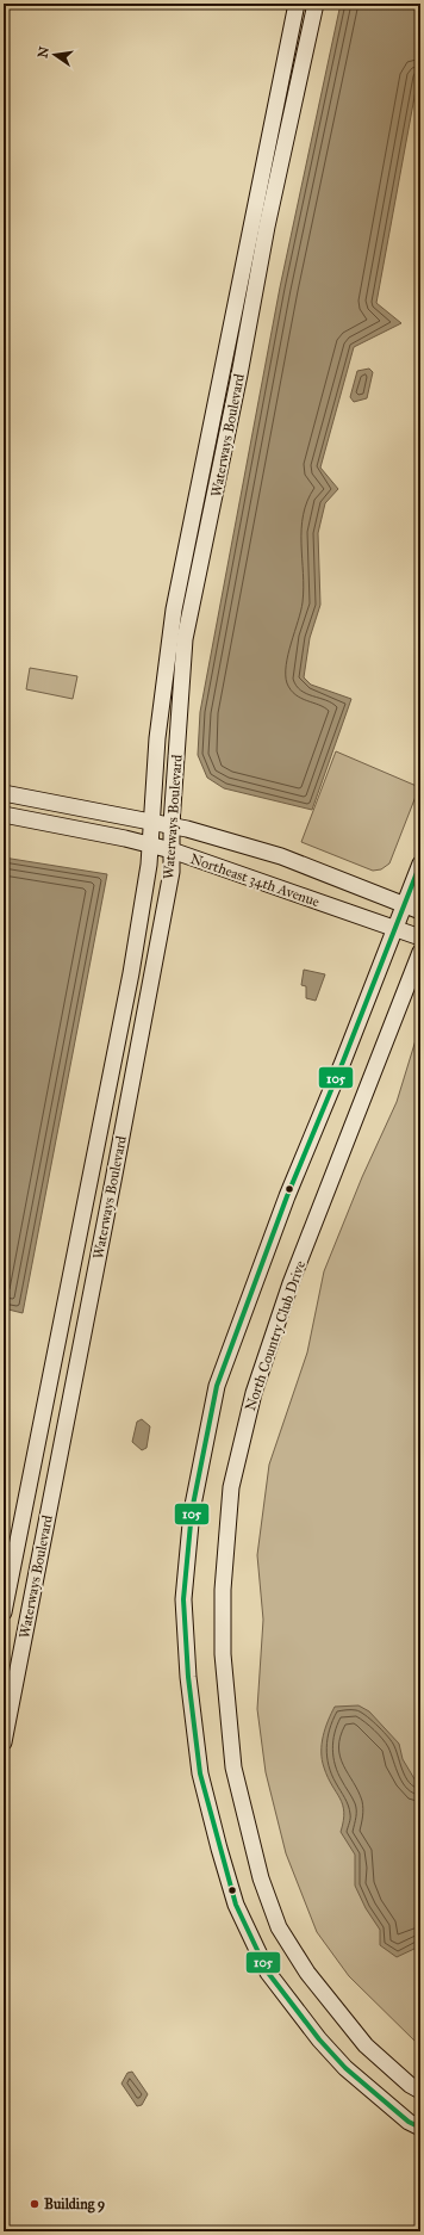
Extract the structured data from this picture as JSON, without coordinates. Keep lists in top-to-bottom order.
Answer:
{
  "streets": {
    "street": ["Waterways Boulevard", "Northeast 34th Avenue", "North Country Club Drive"]
  },
  "crossings": [
    ["Waterways Boulevard", "Northeast 34th Avenue"]
  ],
  "places": ["Building 9"],
  "lines": ["transit line 105"],
  "north": "left"
}
